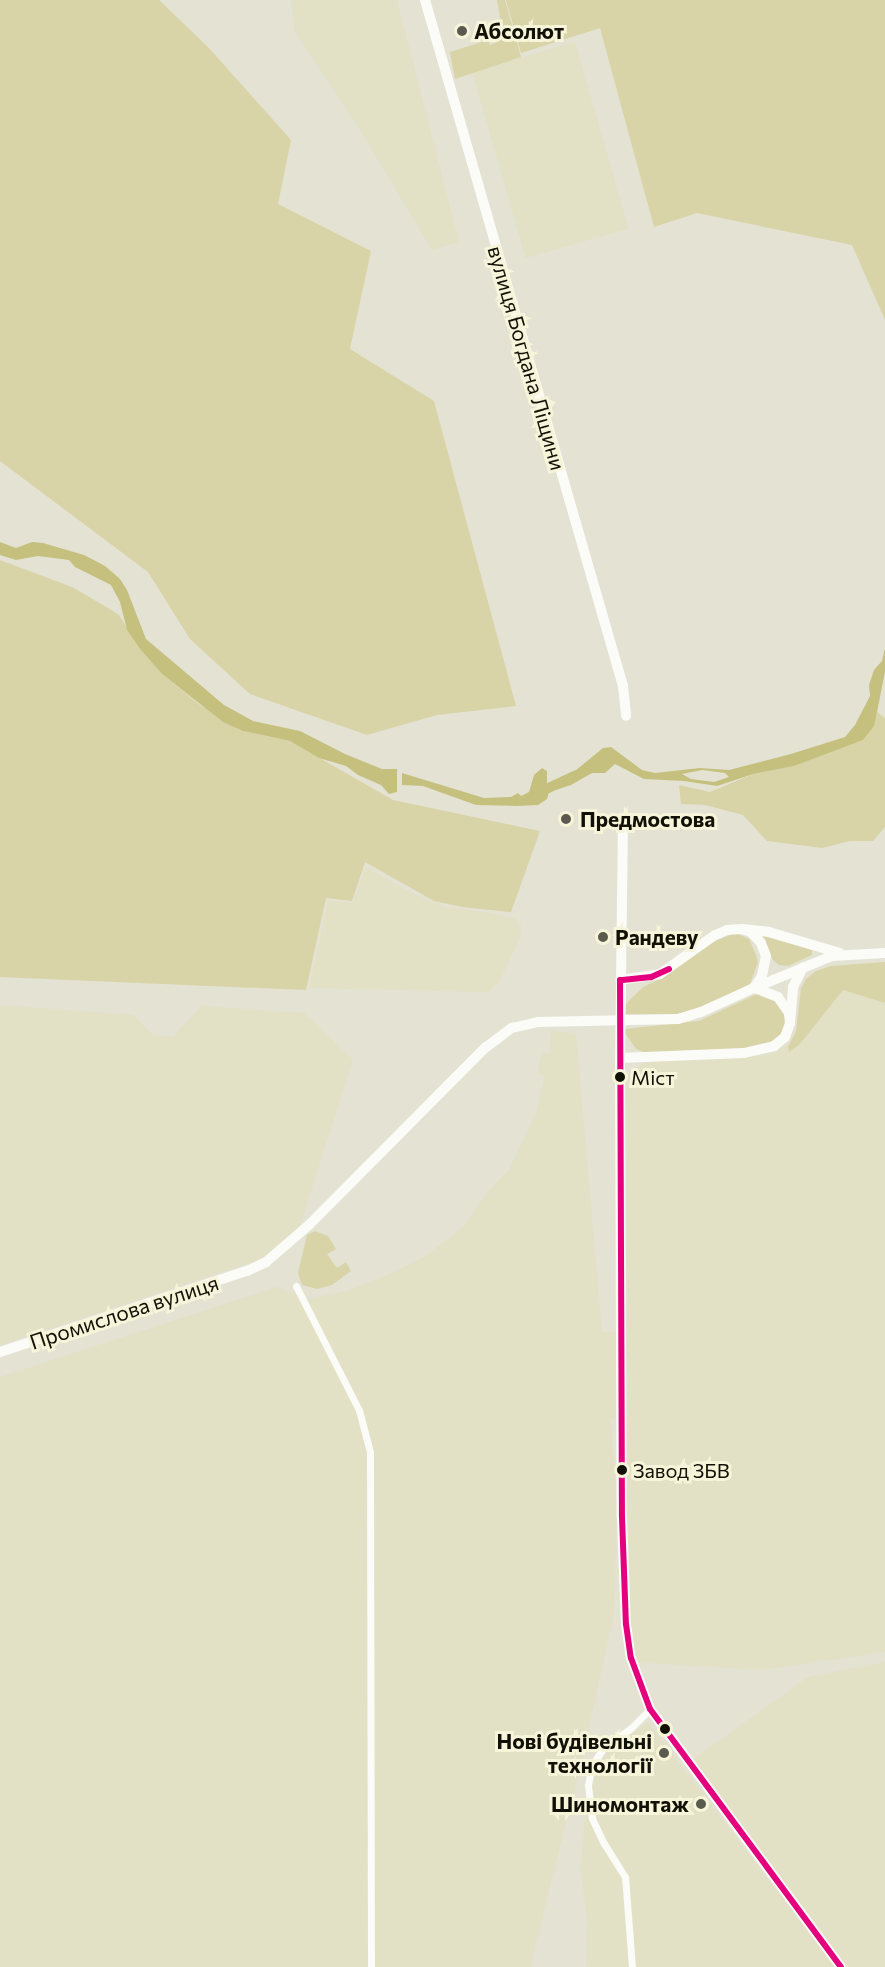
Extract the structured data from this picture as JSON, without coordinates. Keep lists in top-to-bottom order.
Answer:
{
  "streets": {
    "main road": ["вулиця Богдана Ліщини", "Промислова вулиця"]
  },
  "places": [
    "Абсолют",
    "Предмостова",
    "Рандеву",
    "Міст",
    "Завод ЗБВ",
    "Нові будівельні технології",
    "Шиномонтаж"
  ]
}
